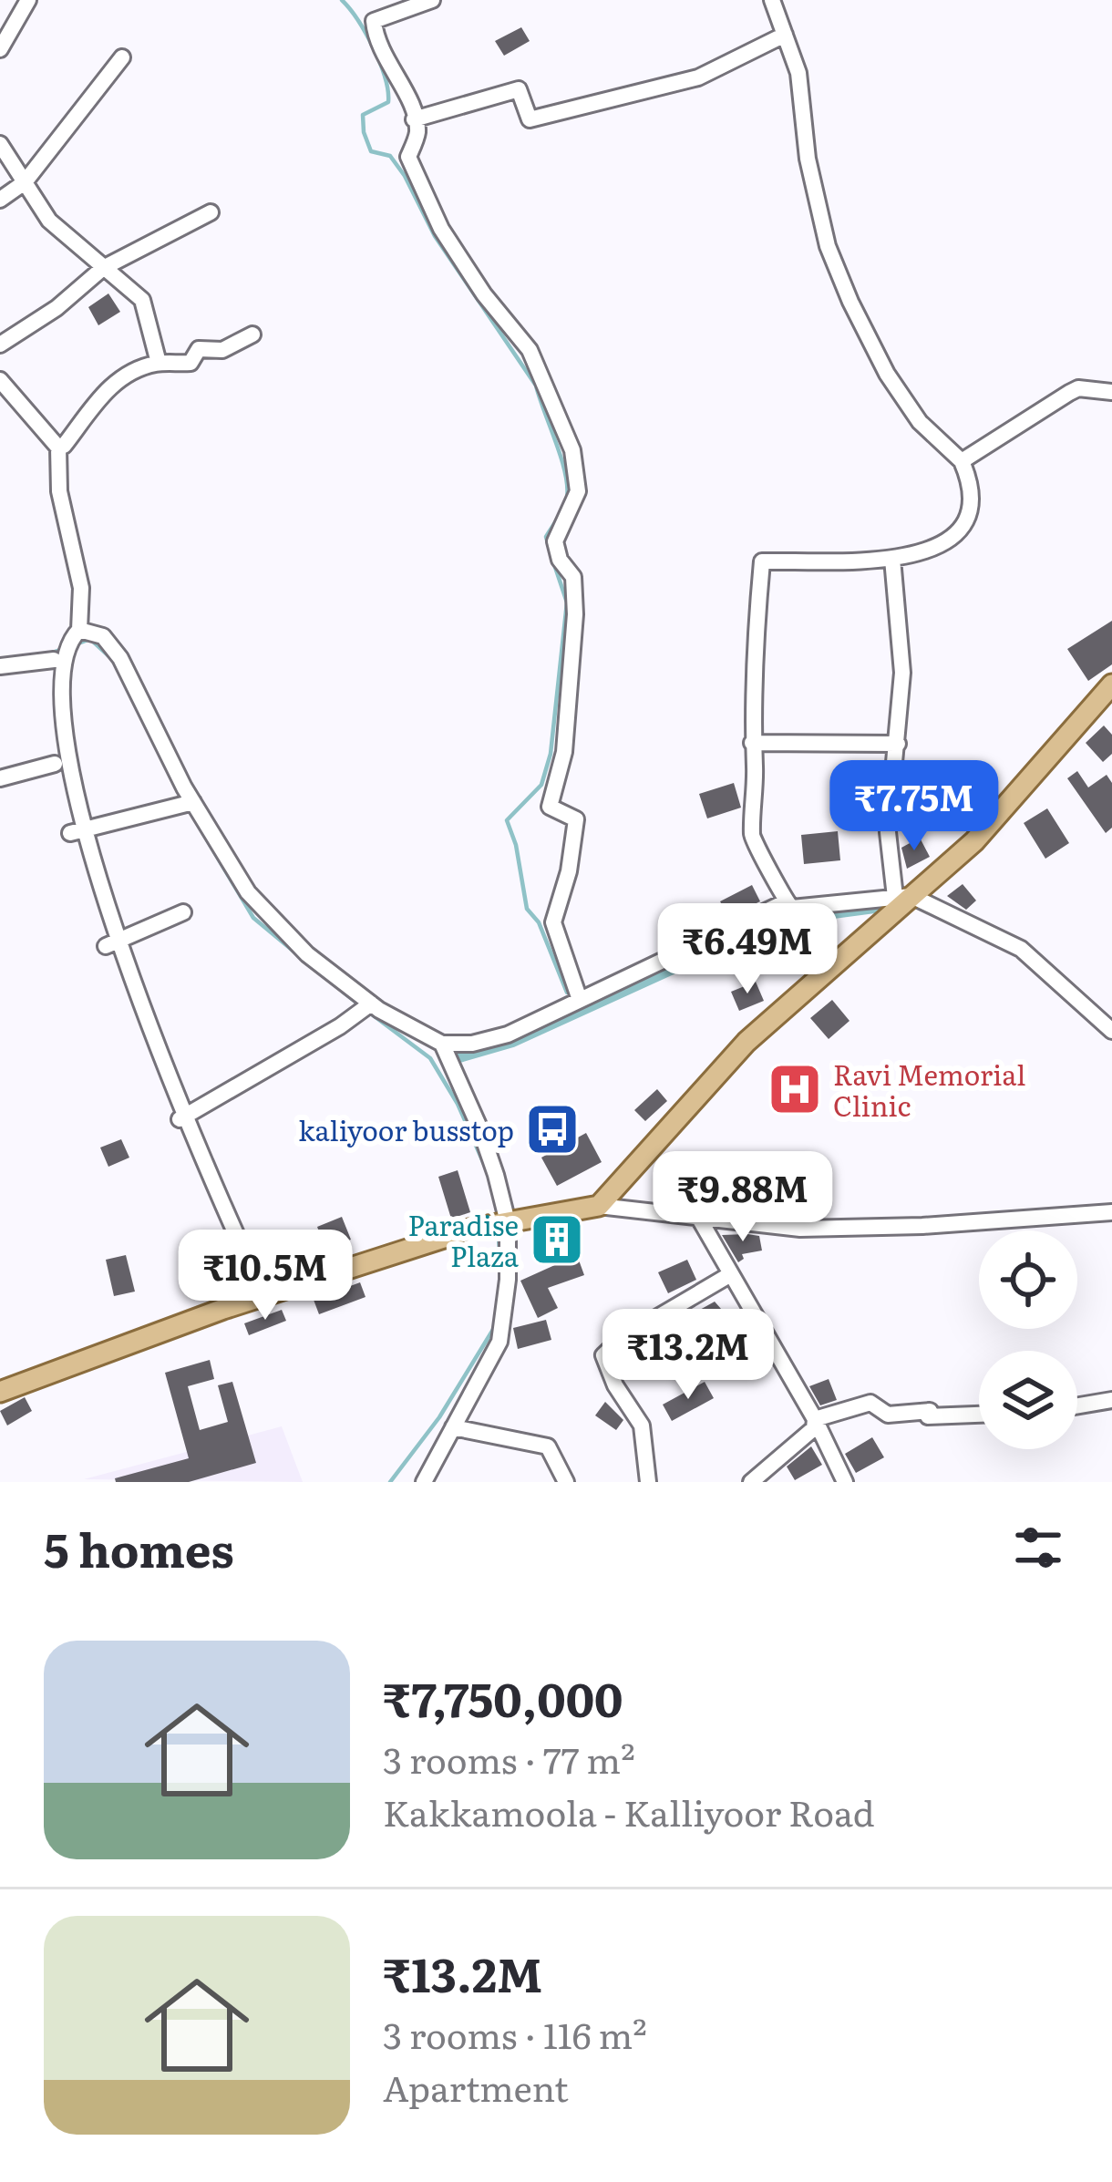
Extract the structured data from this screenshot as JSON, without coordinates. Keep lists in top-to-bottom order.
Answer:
{
  "places": {
    "hospital": ["Ravi Memorial Clinic"],
    "bus stop": ["kaliyoor busstop"],
    "building": ["Paradise Plaza"]
  },
  "page": {
    "price": [
      "₹7.75M",
      "₹6.49M",
      "₹9.88M",
      "₹10.5M",
      "₹13.2M"
    ],
    "heading": "5 homes",
    "list": [
      {
        "name": "₹7,750,000",
        "note": "3 rooms · 77 m² · Kakkamoola - Kalliyoor Road"
      },
      {
        "name": "₹13.2M",
        "note": "3 rooms · 116 m² · Apartment"
      }
    ]
  }
}
